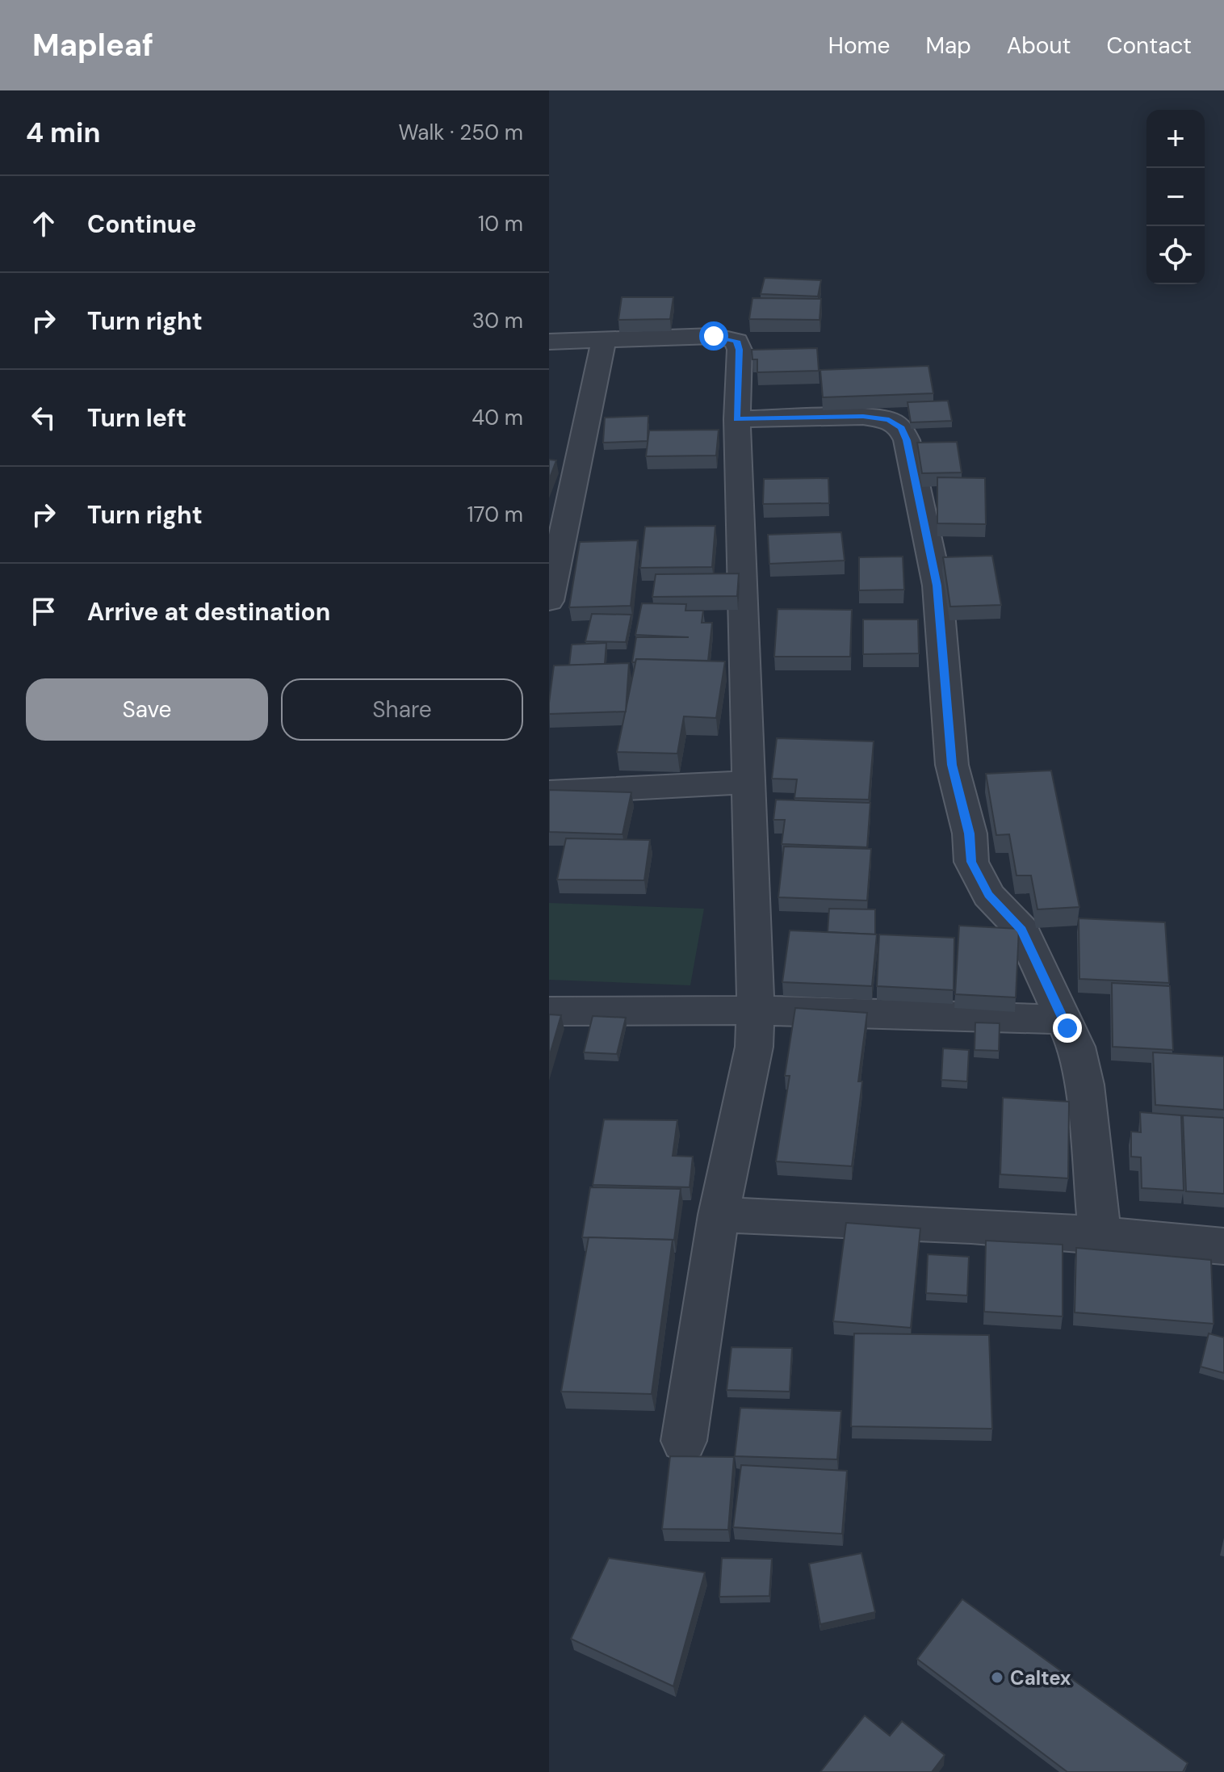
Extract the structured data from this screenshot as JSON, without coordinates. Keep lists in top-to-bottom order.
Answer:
{
  "places": ["Caltex"],
  "page": {
    "header": "Mapleaf",
    "nav": [
      "Home",
      "Map",
      "About",
      "Contact"
    ],
    "heading": ["4 min", "Walk · 250 m"],
    "map_buttons": ["+", "−"],
    "list": [
      ["Continue", "10 m"],
      ["Turn right", "30 m"],
      ["Turn left", "40 m"],
      ["Turn right", "170 m"],
      "Arrive at destination"
    ],
    "buttons": ["Save", "Share"]
  }
}
